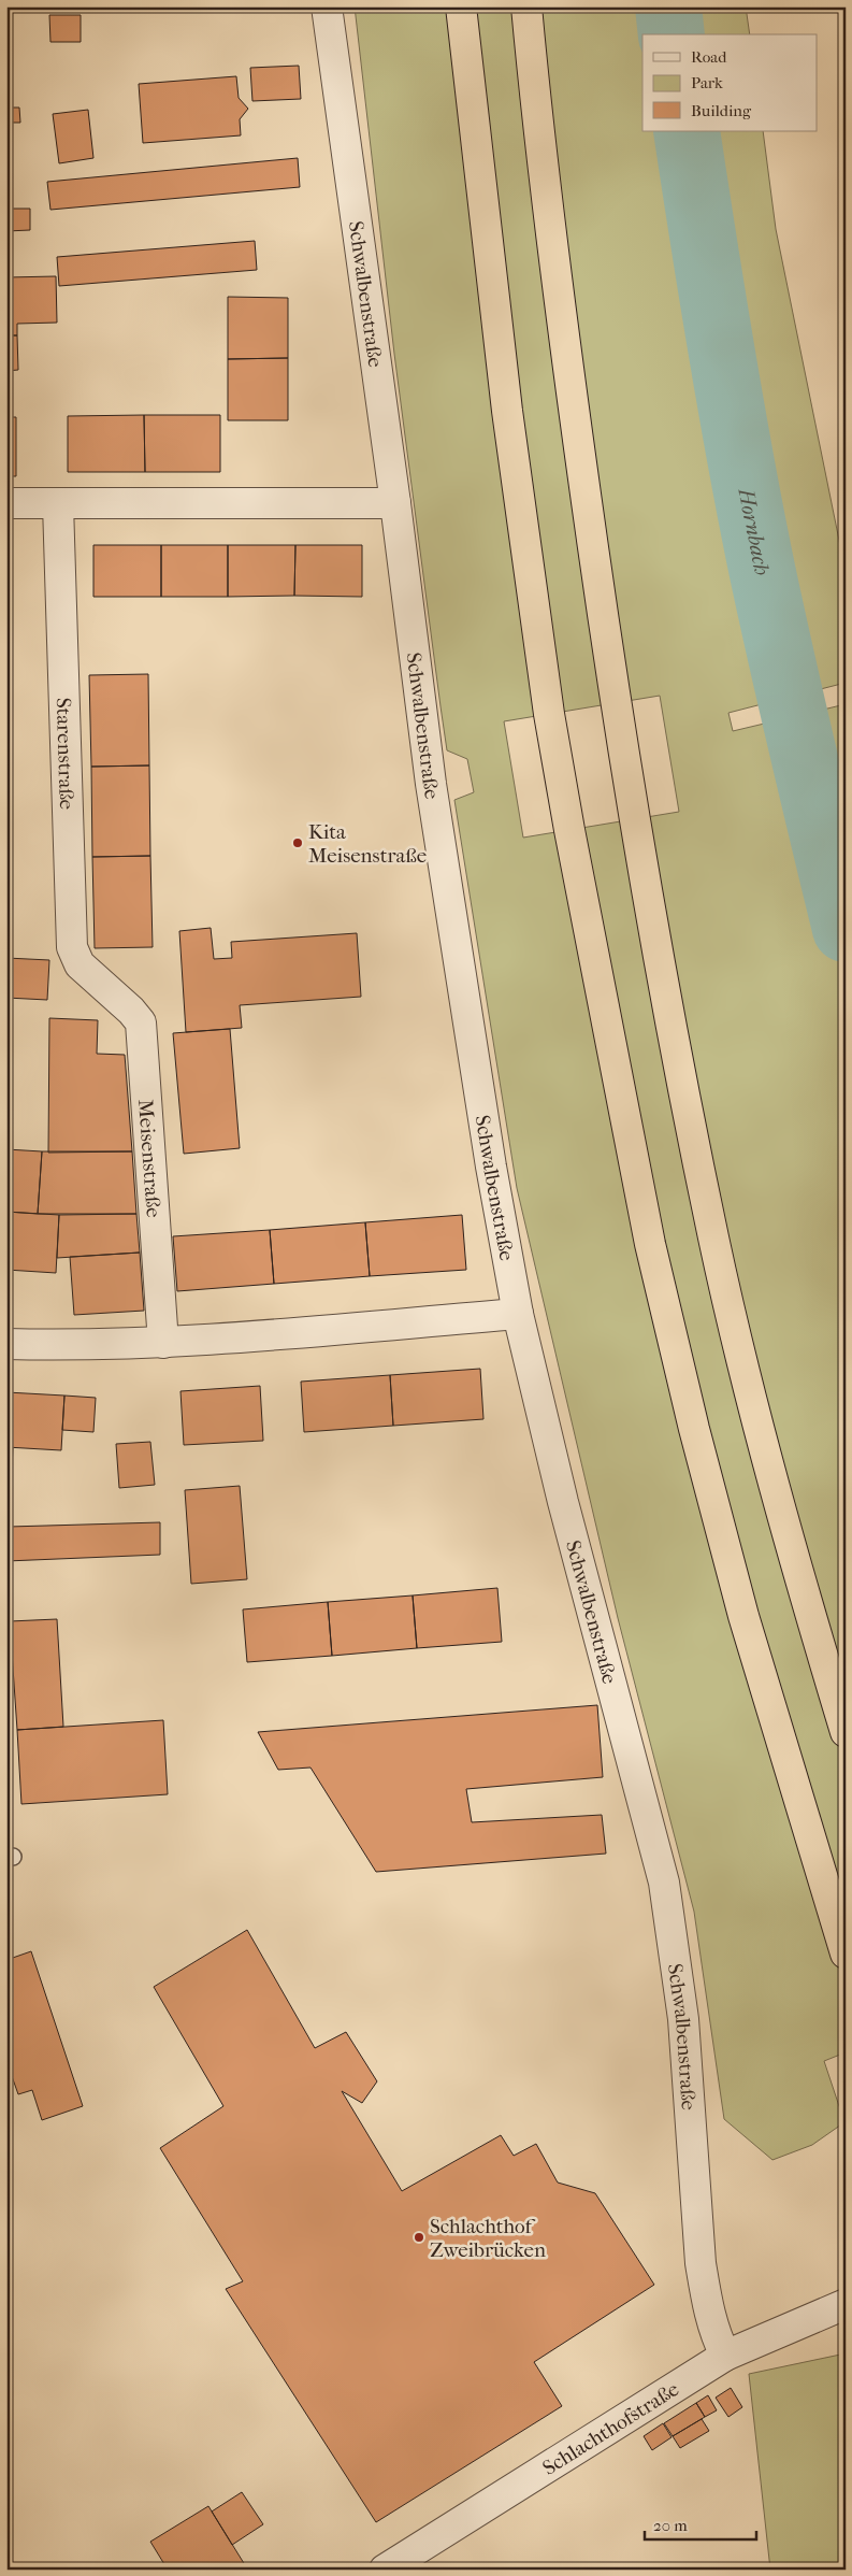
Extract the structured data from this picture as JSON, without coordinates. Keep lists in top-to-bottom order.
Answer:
{
  "streets": {
    "street": [
      "Schwalbenstraße",
      "Starenstraße",
      "Meisenstraße",
      "Schlachthofstraße"
    ]
  },
  "crossings": [
    ["Schwalbenstraße", "Schlachthofstraße"],
    ["Starenstraße", "Meisenstraße"]
  ],
  "water": ["Hornbach"],
  "places": ["Kita Meisenstraße", "Schlachthof Zweibrücken"],
  "legend": ["Road", "Park", "Building"],
  "scale_bar": "20 m"
}
